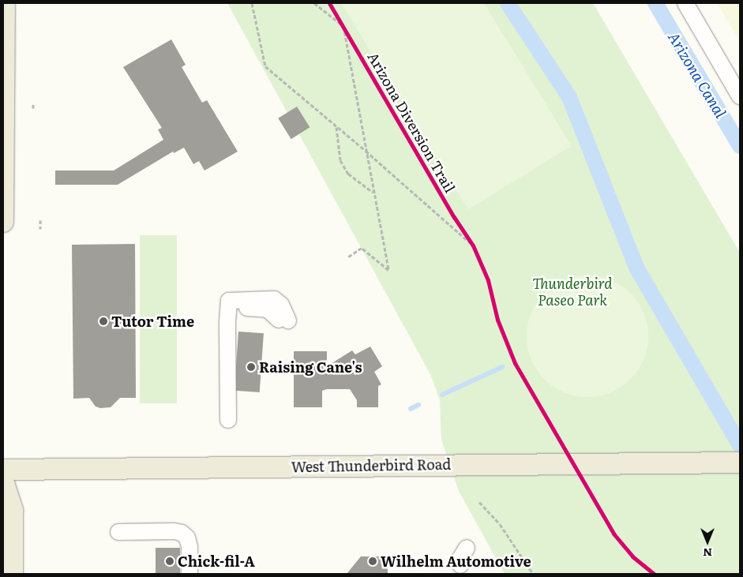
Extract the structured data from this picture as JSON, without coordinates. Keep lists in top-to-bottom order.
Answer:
{
  "streets": {
    "main road": ["West Thunderbird Road"],
    "cycle path": ["Arizona Diversion Trail"]
  },
  "water": ["Arizona Canal"],
  "parks": ["Thunderbird Paseo Park"],
  "places": [
    "Tutor Time",
    "Raising Cane's",
    "Chick-fil-A",
    "Wilhelm Automotive"
  ],
  "north": "bottom"
}
